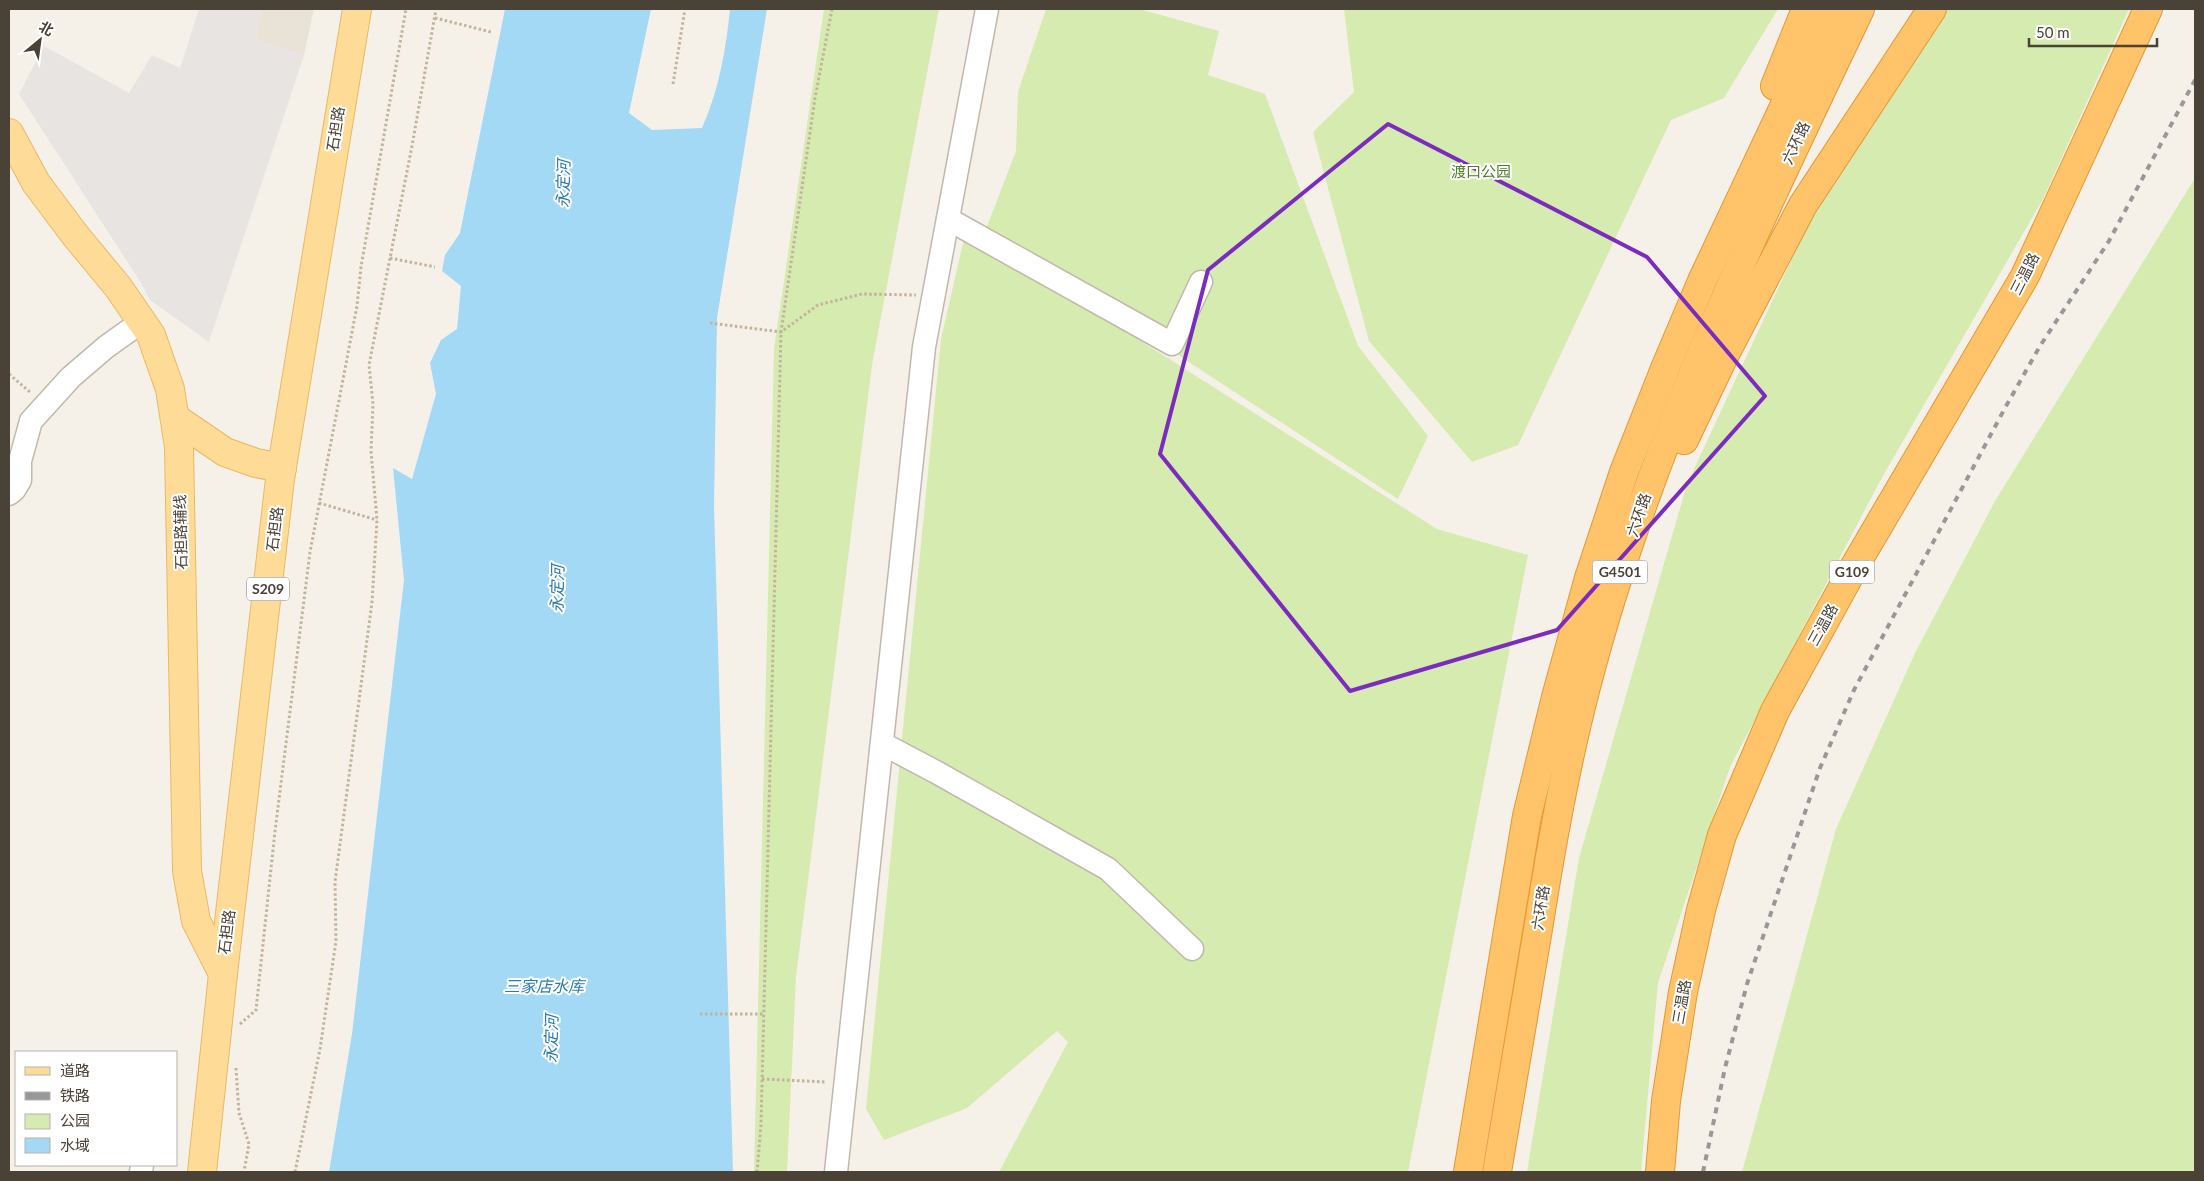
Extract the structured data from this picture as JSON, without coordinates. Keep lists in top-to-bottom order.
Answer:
{
  "streets": {
    "highway": [
      "六环路",
      "三温路",
      "G4501",
      "G109"
    ],
    "main road": ["石担路", "石担路辅线", "S209"]
  },
  "crossings": [
    ["石担路", "石担路辅线"]
  ],
  "water": ["永定河", "三家店水库"],
  "parks": ["渡口公园"],
  "legend": [
    "道路",
    "铁路",
    "公园",
    "水域"
  ],
  "scale_bar": "50 m",
  "north": "top right"
}
